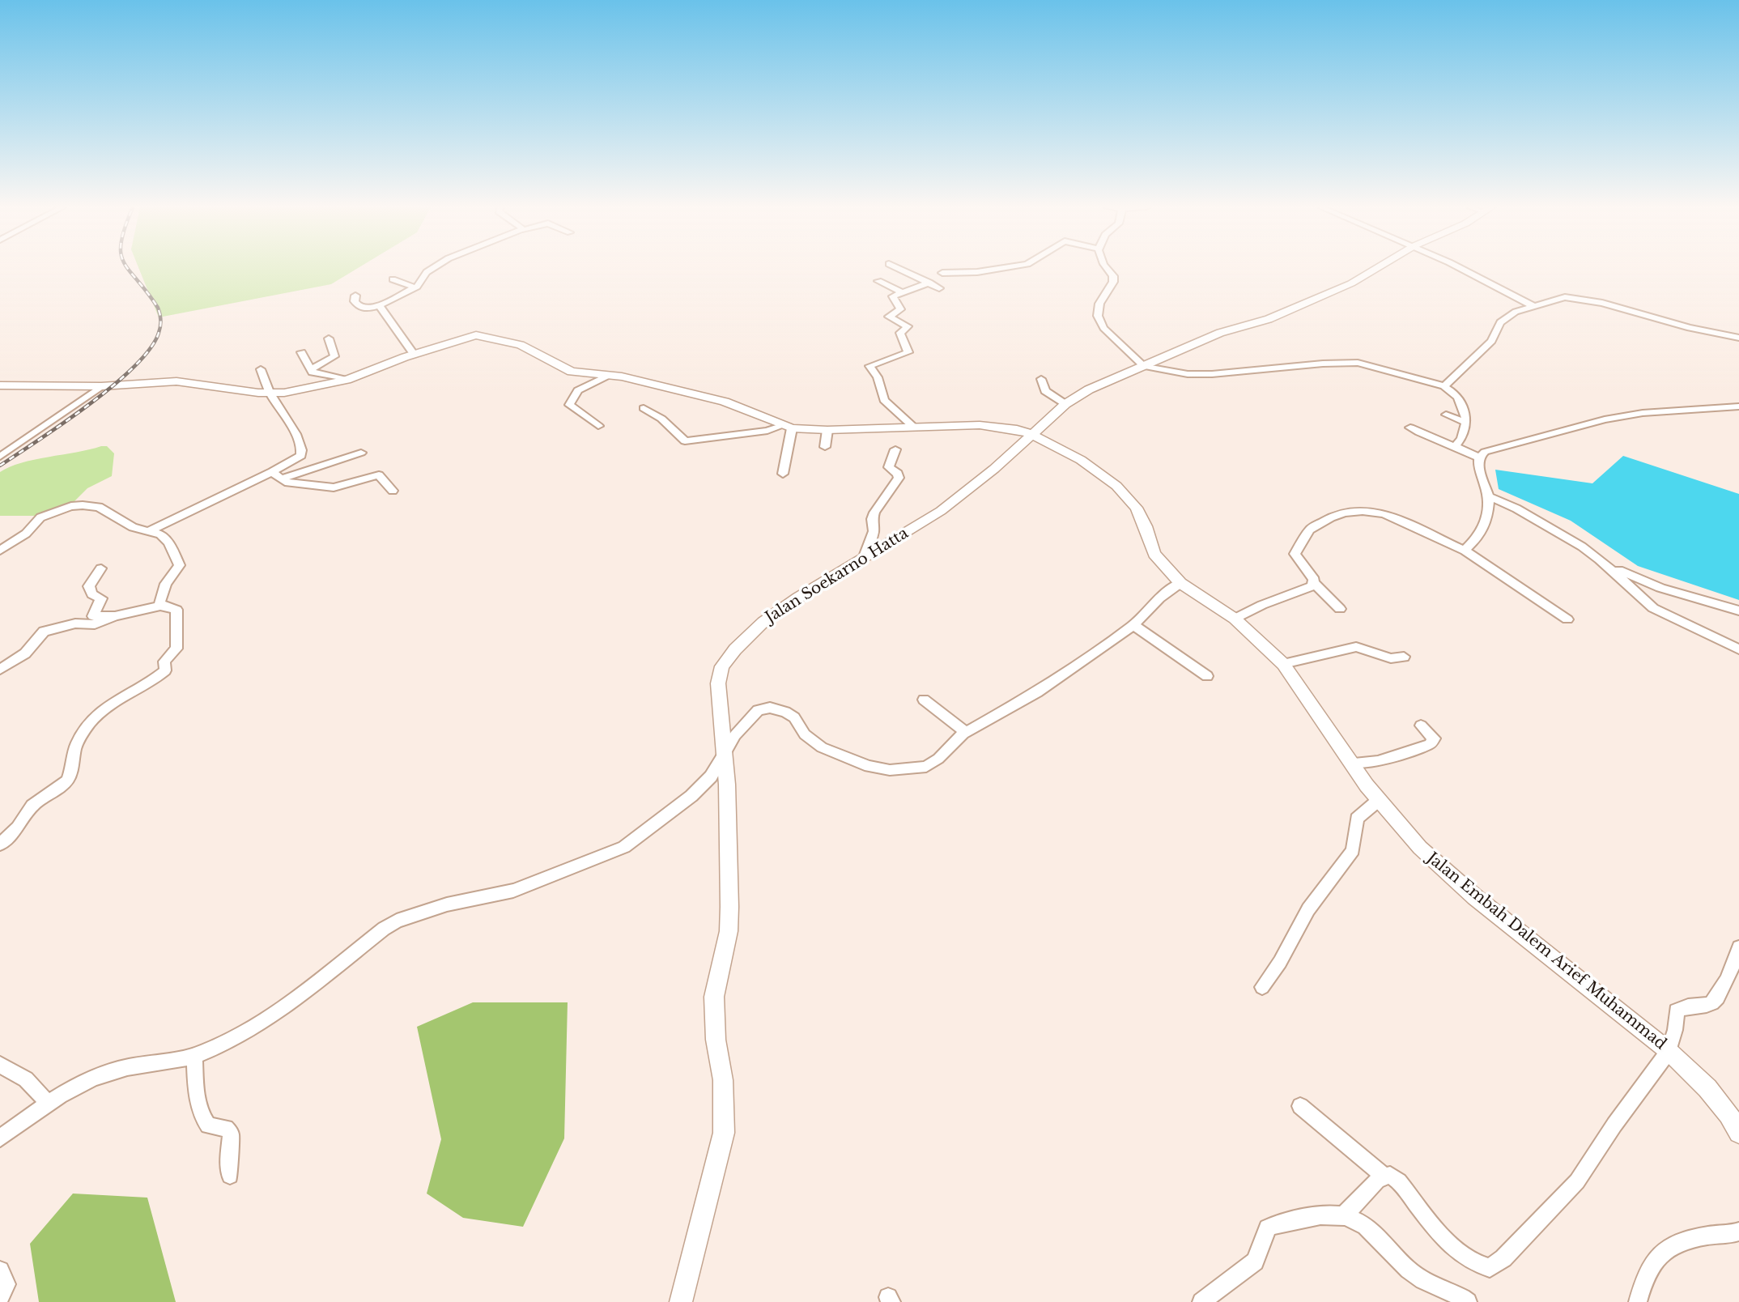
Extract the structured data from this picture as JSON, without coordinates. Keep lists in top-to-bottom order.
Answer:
{
  "streets": {
    "street": ["Jalan Soekarno Hatta", "Jalan Embah Dalem Arief Muhammad"]
  },
  "crossings": [
    ["Jalan Soekarno Hatta", "Jalan Embah Dalem Arief Muhammad"]
  ]
}
